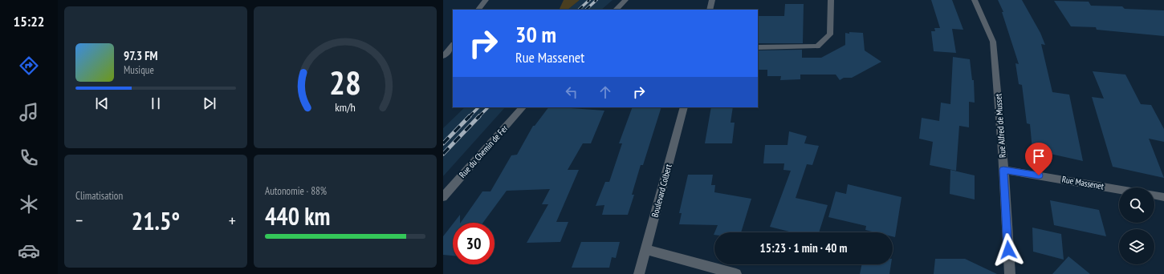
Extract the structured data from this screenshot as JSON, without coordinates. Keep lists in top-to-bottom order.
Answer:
{
  "streets": {
    "street": [
      "Rue Alfred de Musset",
      "Rue du Chemin de Fer",
      "Rue Massenet",
      "Boulevard Colbert"
    ]
  },
  "crossings": [
    ["Rue Alfred de Musset", "Rue Massenet"]
  ],
  "page": {
    "tabs": "15:22",
    "turn": ["30 m", "Rue Massenet"],
    "song": ["97.3 FM", "Musique"],
    "tile": [
      "Climatisation",
      ["Autonomie · 88%", "440 km"]
    ],
    "heat": ["−", "21.5°", "+"],
    "limit": "30",
    "trip": "15:23 · 1 min · 40 m",
    "gauge": ["28", "km/h"]
  }
}
